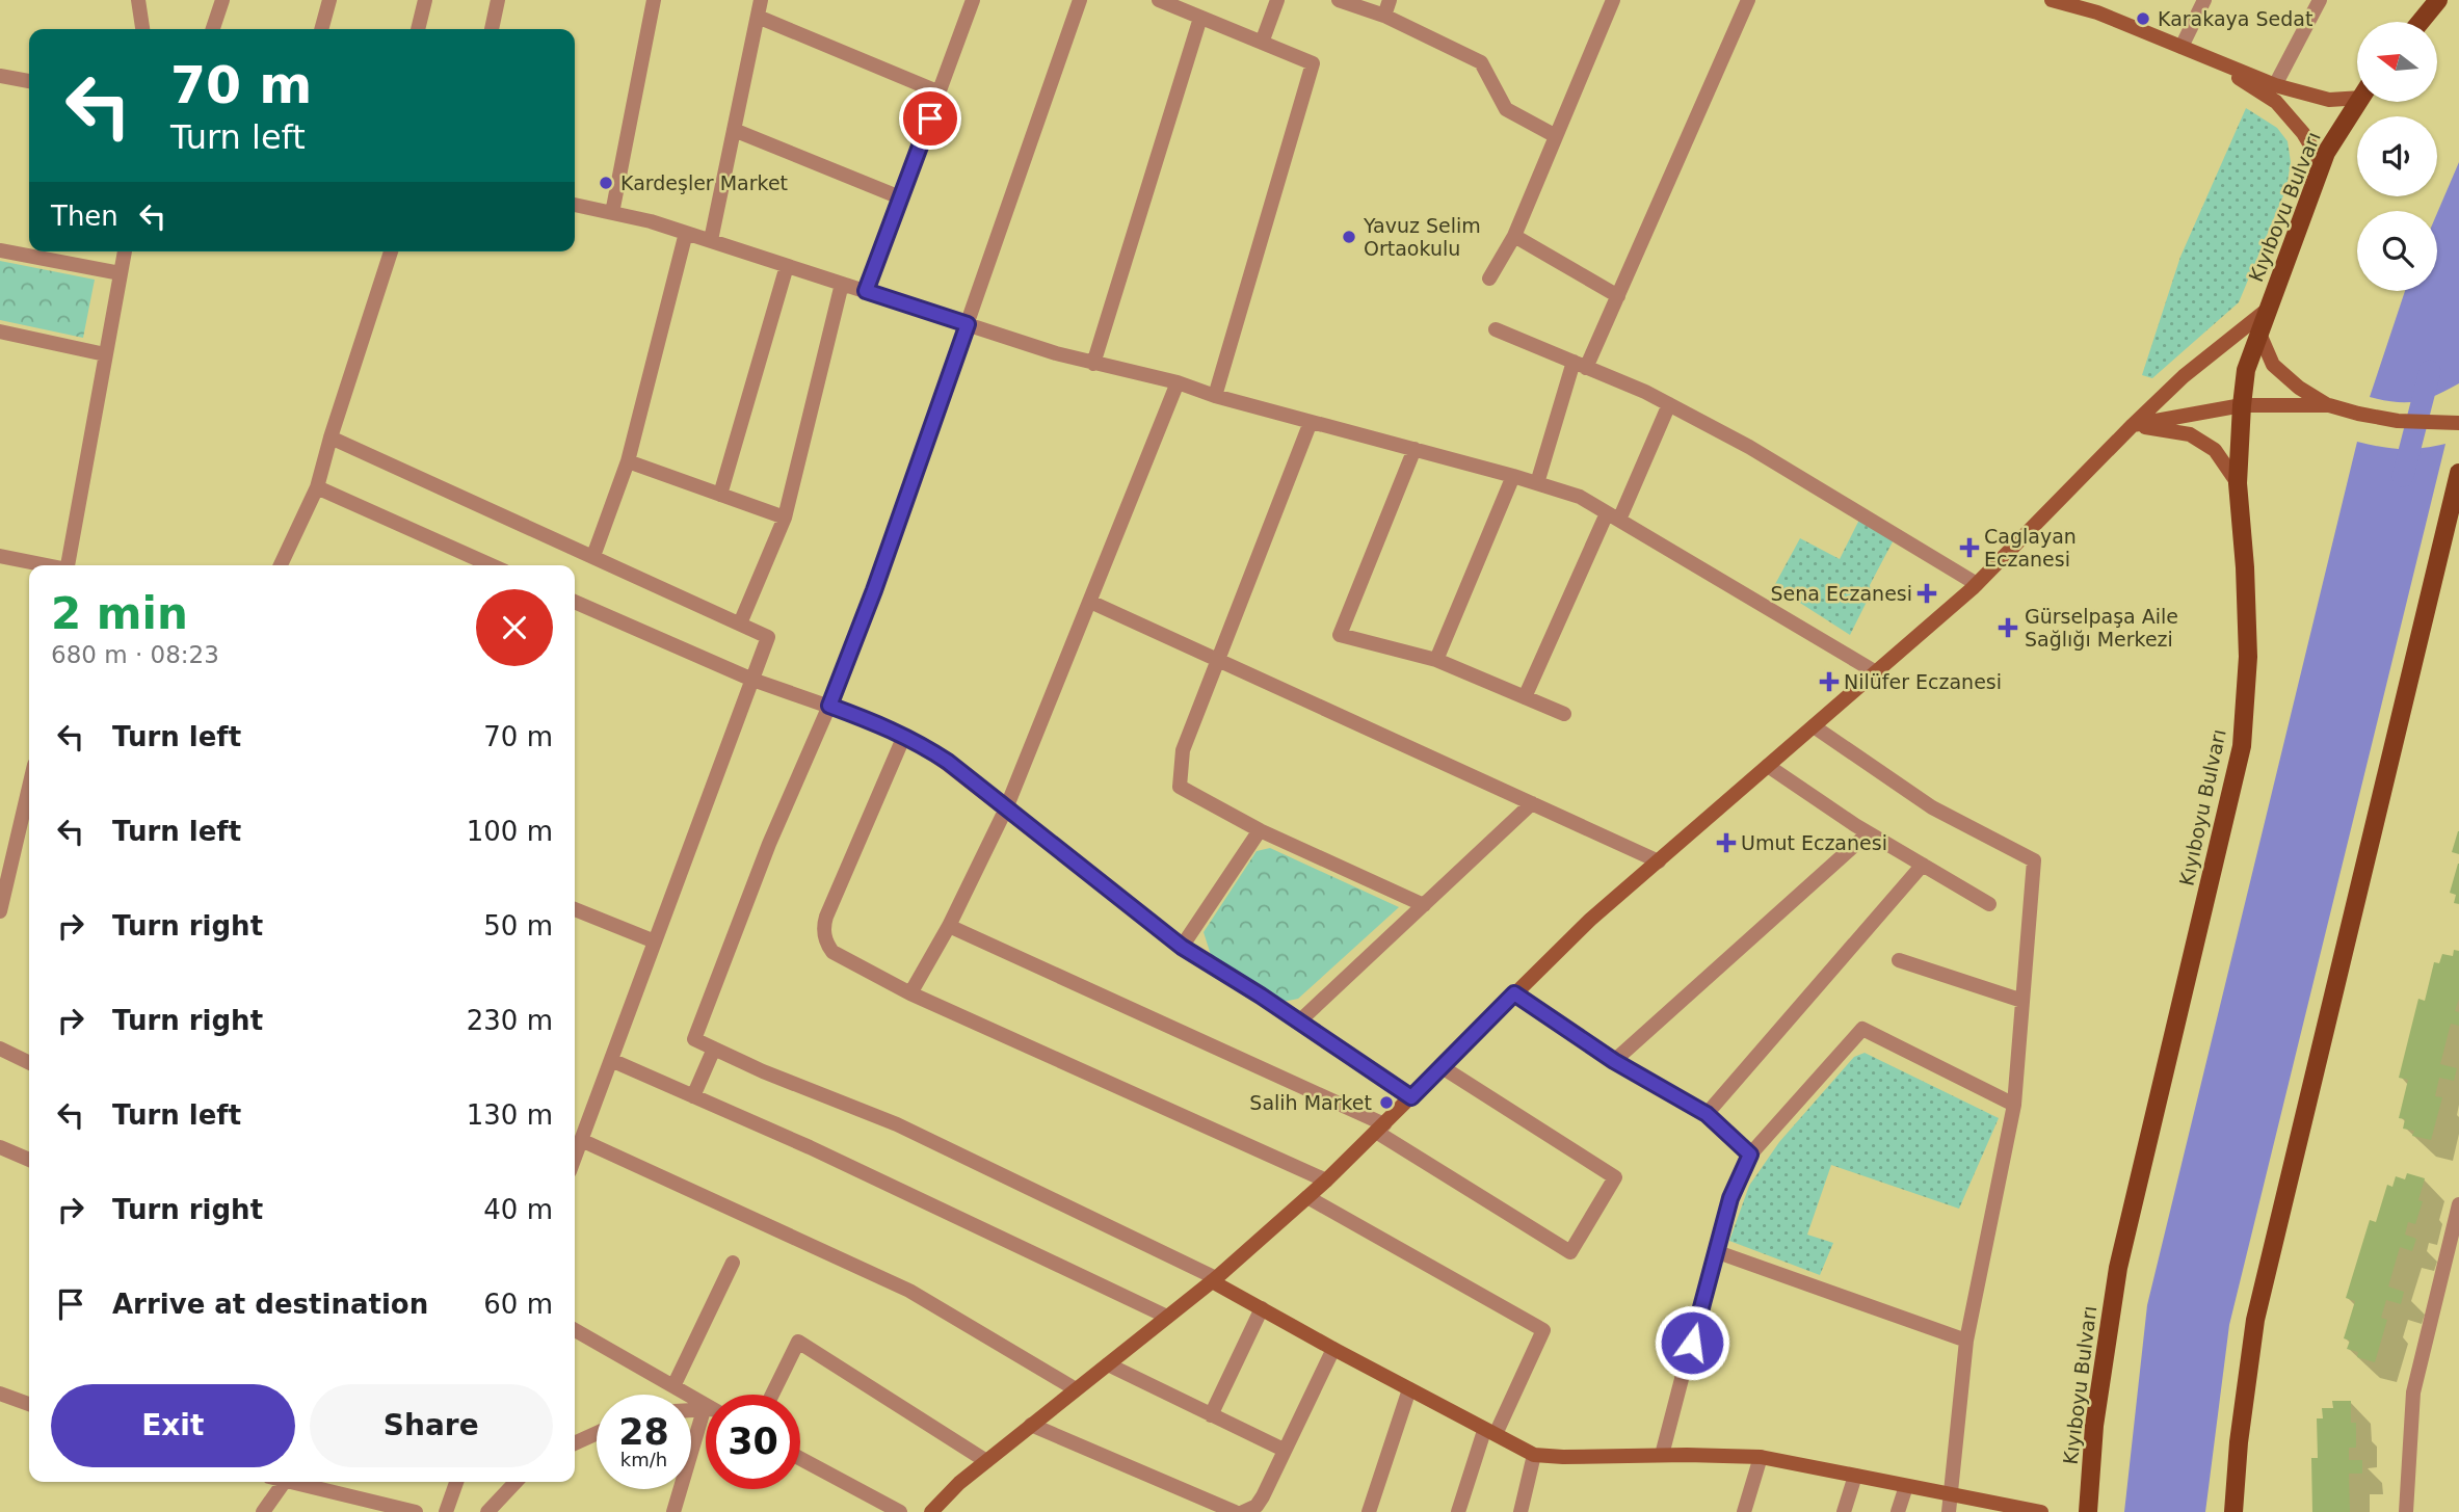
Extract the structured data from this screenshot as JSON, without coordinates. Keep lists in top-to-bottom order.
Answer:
{
  "streets": {
    "main road": ["Kıyıboyu Bulvarı"]
  },
  "places": {
    "other": [
      "Karakaya Sedat",
      "Kardeşler Market",
      "Yavuz Selim Ortaokulu",
      "Salih Market"
    ],
    "health": [
      "Caglayan Eczanesi",
      "Sena Eczanesi",
      "Gürselpaşa Aile Sağlığı Merkezi",
      "Nilüfer Eczanesi",
      "Umut Eczanesi"
    ]
  },
  "north": "left",
  "page": {
    "turn": ["70 m", "Turn left"],
    "then": "Then",
    "heading": ["2 min", "680 m · 08:23"],
    "list": [
      {
        "name": "Turn left",
        "value": "70 m"
      },
      {
        "name": "Turn left",
        "value": "100 m"
      },
      {
        "name": "Turn right",
        "value": "50 m"
      },
      {
        "name": "Turn right",
        "value": "230 m"
      },
      {
        "name": "Turn left",
        "value": "130 m"
      },
      {
        "name": "Turn right",
        "value": "40 m"
      },
      {
        "name": "Arrive at destination",
        "value": "60 m"
      }
    ],
    "buttons": ["Exit", "Share"],
    "speed": "28 km/h",
    "limit": "30"
  }
}
